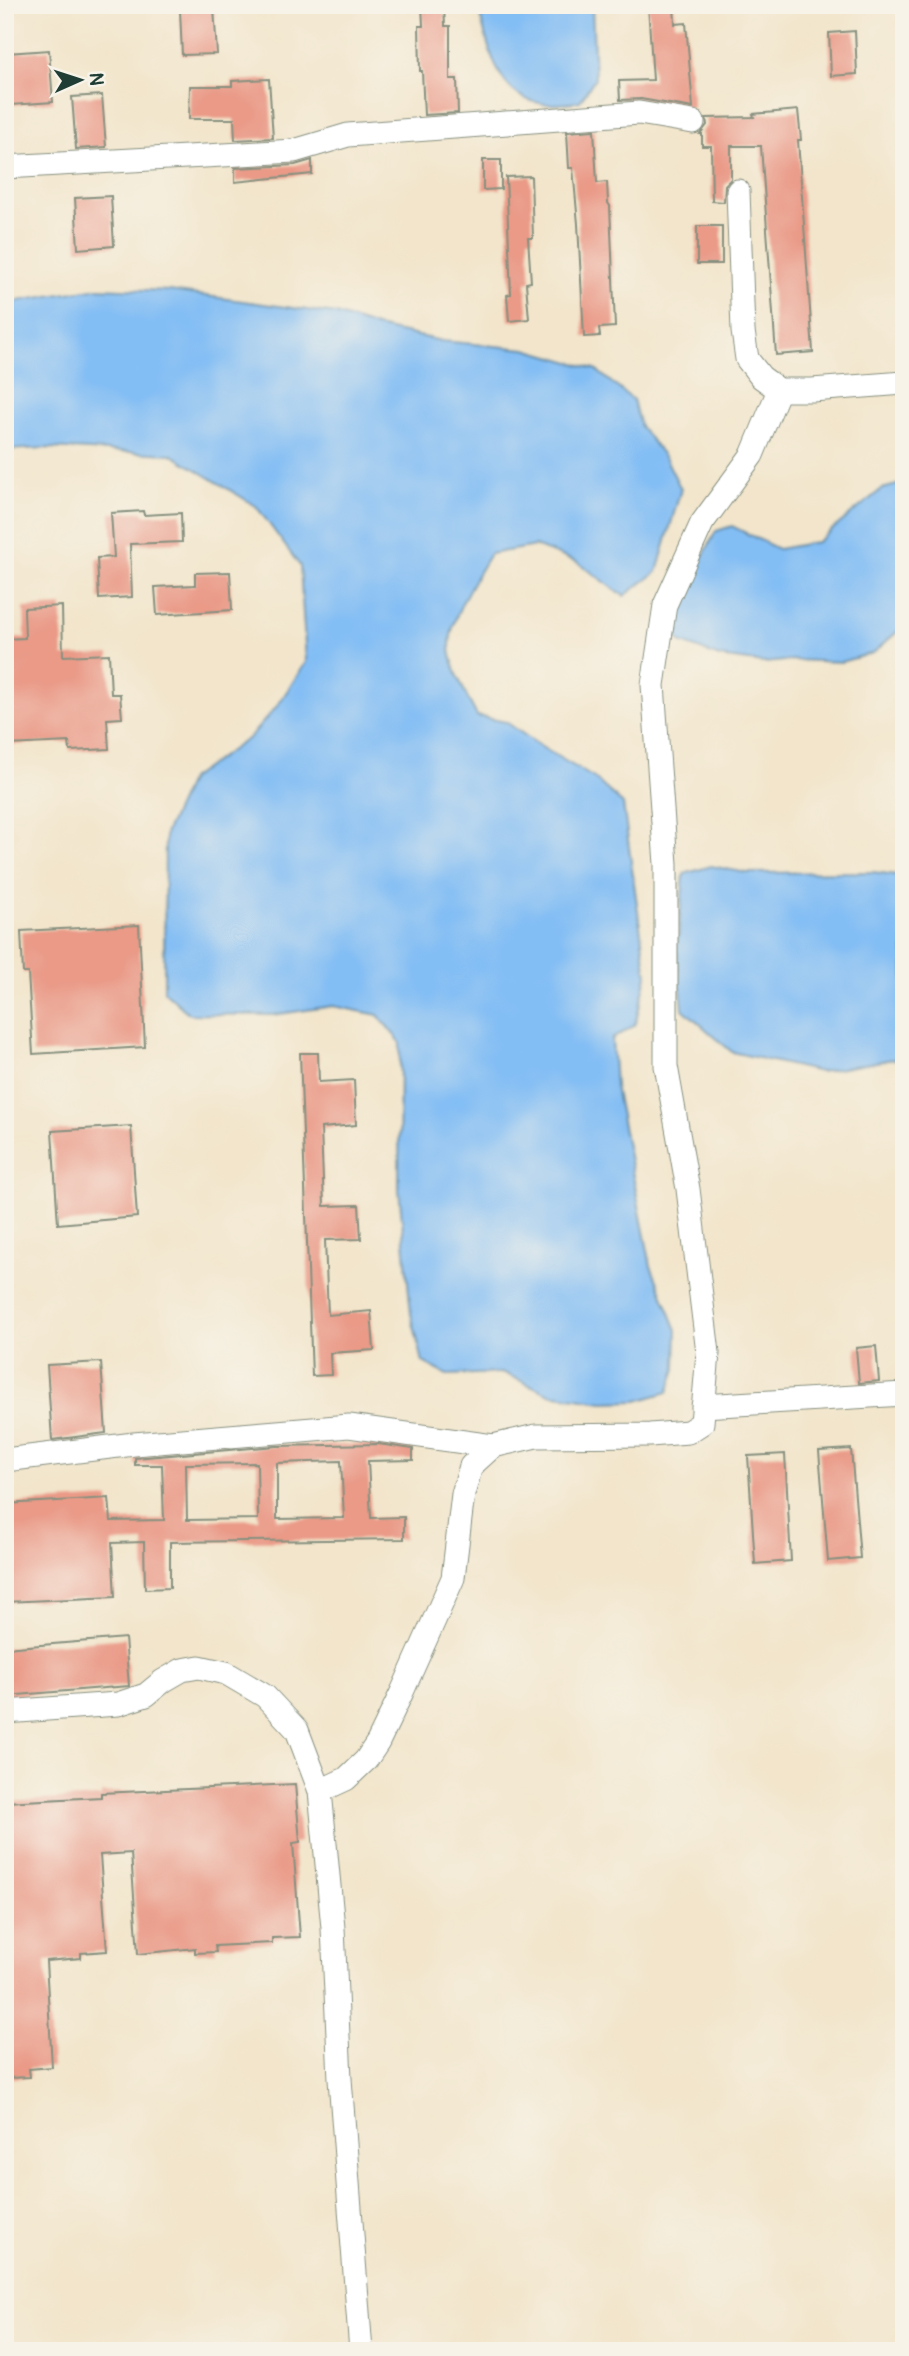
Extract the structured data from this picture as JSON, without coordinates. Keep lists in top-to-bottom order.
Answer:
{
  "north": "right"
}
